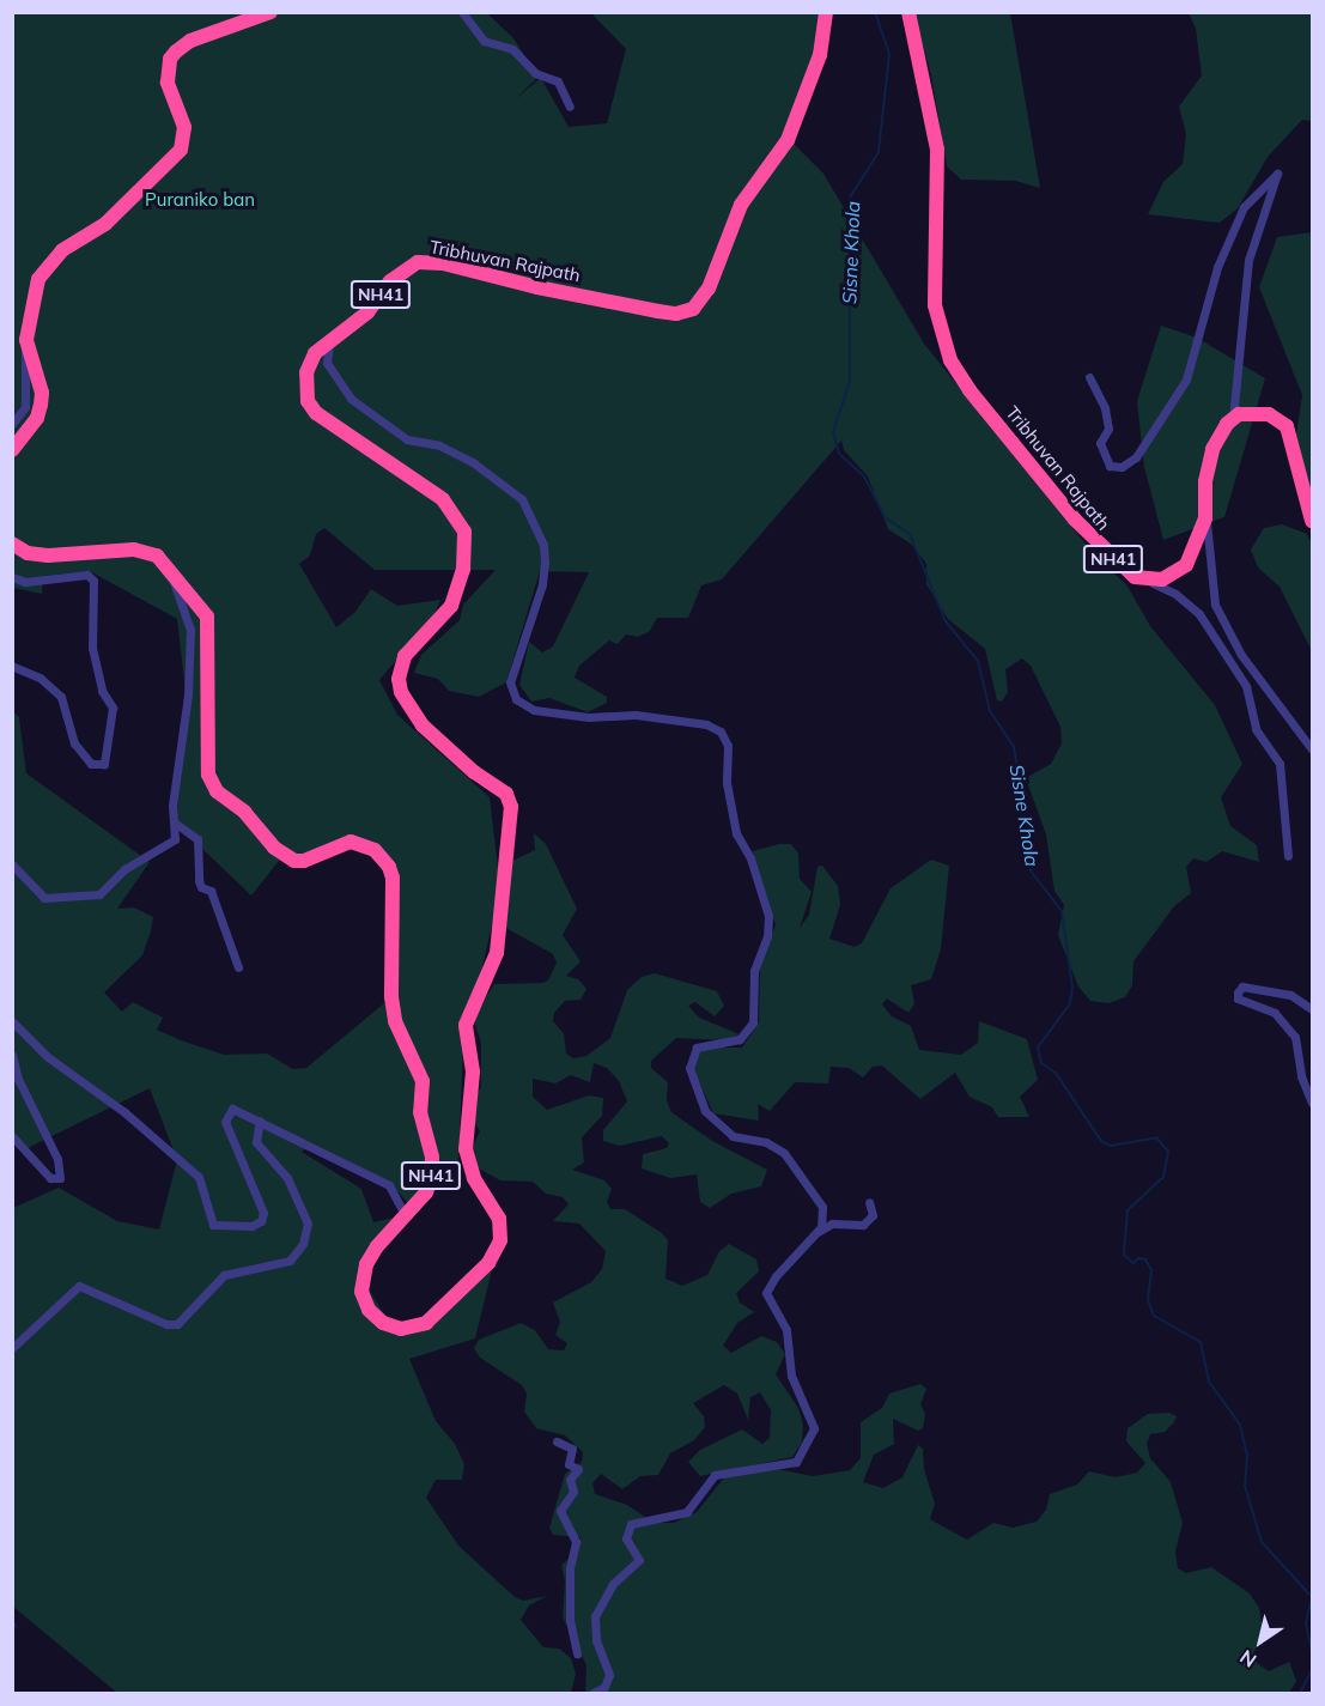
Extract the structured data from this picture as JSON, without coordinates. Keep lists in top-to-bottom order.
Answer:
{
  "streets": {
    "highway": ["Tribhuvan Rajpath", "NH41"]
  },
  "crossings": [
    ["Tribhuvan Rajpath", "NH41"]
  ],
  "water": ["Sisne Khola"],
  "parks": ["Puraniko ban"],
  "north": "bottom left"
}
